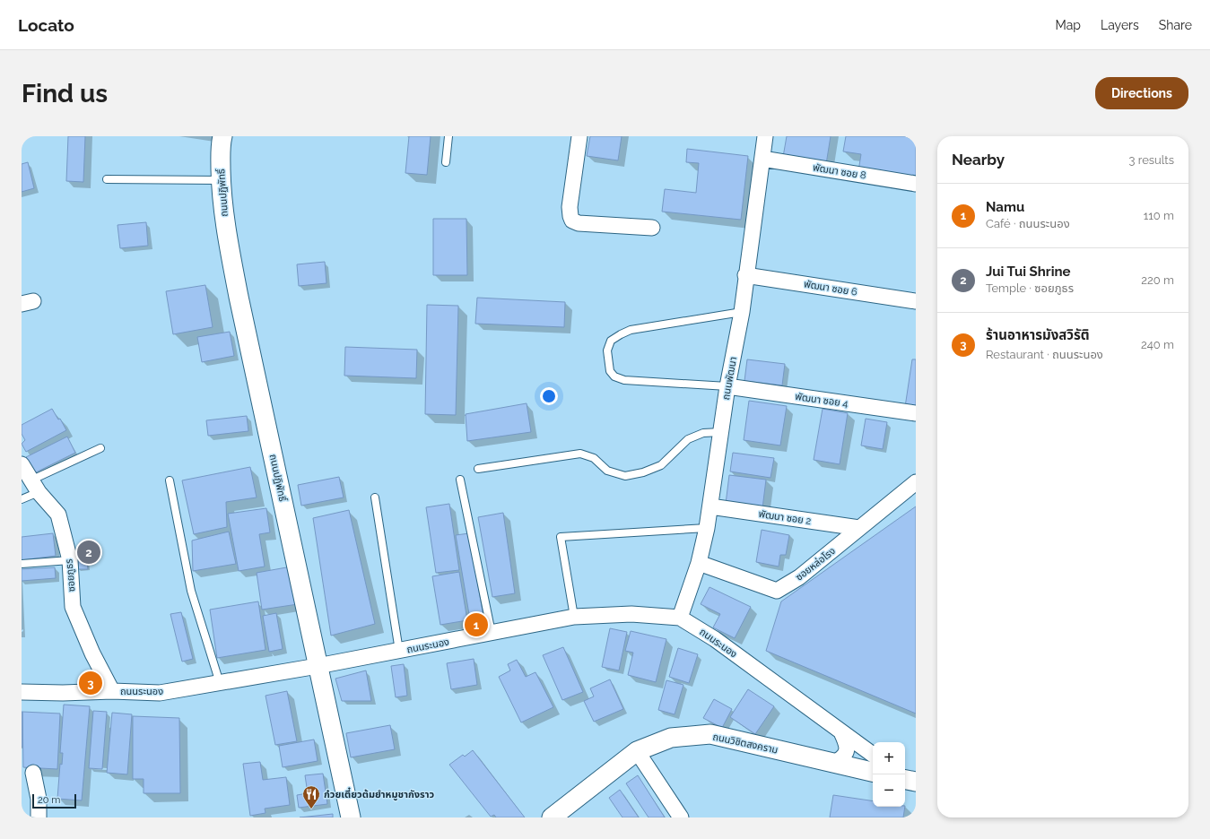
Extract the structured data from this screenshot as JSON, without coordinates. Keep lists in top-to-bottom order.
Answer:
{
  "streets": {
    "street": [
      "พัฒนา ซอย 8",
      "ถนนปฏิพัทธิ์",
      "พัฒนา ซอย 6",
      "ถนนพัฒนา",
      "พัฒนา ซอย 4",
      "พัฒนา ซอย 2",
      "ซอยหล่อโรง",
      "ซอยภูธร",
      "ถนนระนอง",
      "ถนนวิชิตสงคราม"
    ]
  },
  "crossings": [
    ["พัฒนา ซอย 8", "ถนนพัฒนา"],
    ["ถนนปฏิพัทธิ์", "ถนนระนอง"],
    ["พัฒนา ซอย 6", "ถนนพัฒนา"],
    ["ถนนพัฒนา", "พัฒนา ซอย 4"],
    ["ถนนพัฒนา", "พัฒนา ซอย 2"],
    ["ถนนพัฒนา", "ซอยหล่อโรง"],
    ["ถนนพัฒนา", "ถนนระนอง"],
    ["พัฒนา ซอย 2", "ซอยหล่อโรง"],
    ["ซอยภูธร", "ถนนระนอง"]
  ],
  "places": {
    "restaurant": ["ก๋วยเตี๋ยวต้มยำหมูชากังราว"]
  },
  "scale_bar": "20 m",
  "page": {
    "header": "Locato",
    "nav": ["Map", "Layers", "Share"],
    "buttons": "Directions",
    "title": "Find us",
    "heading": ["Nearby", "3 results"],
    "list": [
      {
        "mark": "1",
        "name": "Namu",
        "note": "Café · ถนนระนอง",
        "value": "110 m"
      },
      {
        "mark": "2",
        "name": "Jui Tui Shrine",
        "note": "Temple · ซอยภูธร",
        "value": "220 m"
      },
      {
        "mark": "3",
        "name": "ร้านอาหารมังสวิรัติ",
        "note": "Restaurant · ถนนระนอง",
        "value": "240 m"
      }
    ],
    "pins": ["2", "1", "3"],
    "map_buttons": ["+", "−"],
    "scale": "20 m"
  }
}
